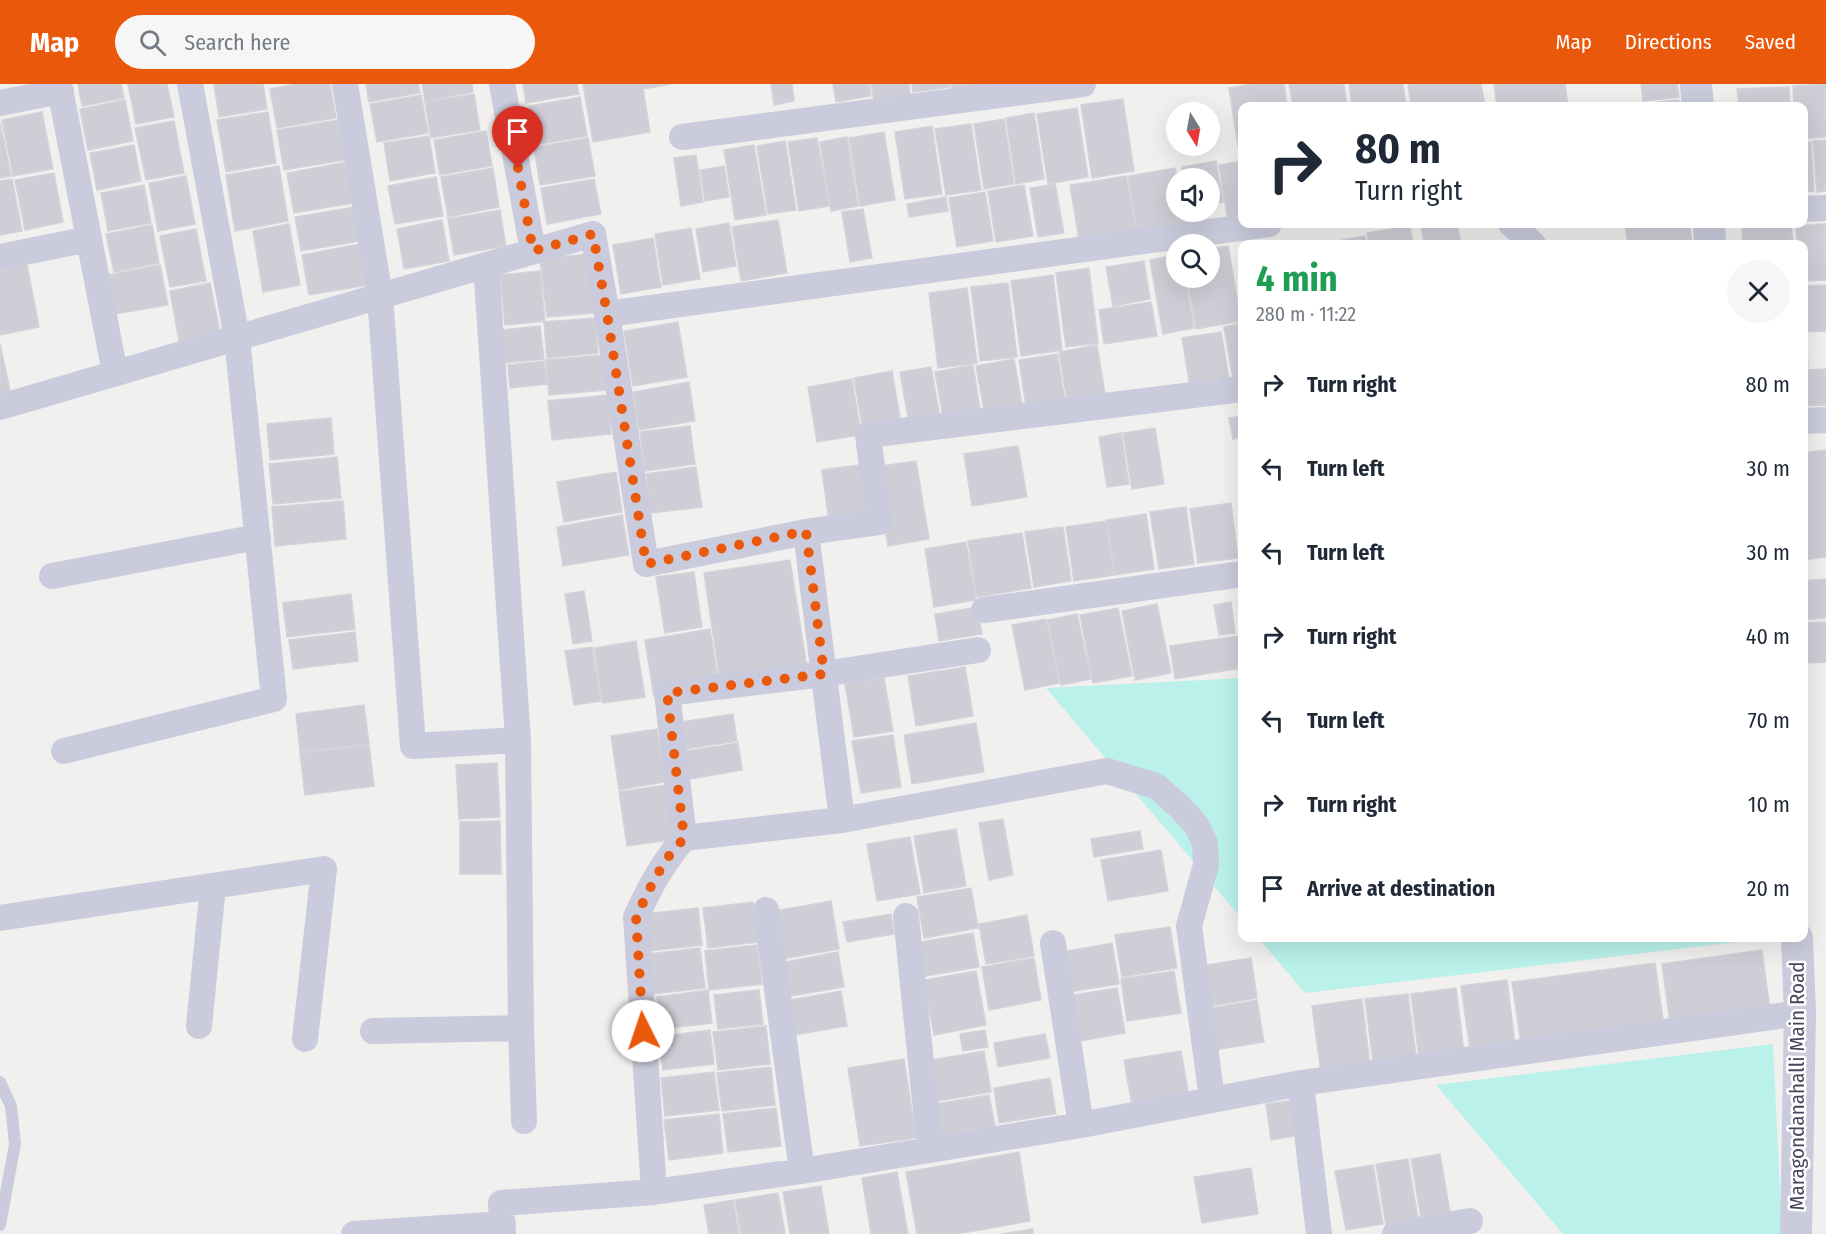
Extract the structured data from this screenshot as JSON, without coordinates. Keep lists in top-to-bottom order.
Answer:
{
  "streets": {
    "street": ["Maragondanahalli Main Road"]
  },
  "north": "bottom",
  "page": {
    "header": "Map",
    "search": "Search here",
    "nav": ["Map", "Directions", "Saved"],
    "turn": ["80 m", "Turn right"],
    "heading": ["4 min", "280 m · 11:22"],
    "list": [
      {
        "name": "Turn right",
        "value": "80 m"
      },
      {
        "name": "Turn left",
        "value": "30 m"
      },
      {
        "name": "Turn left",
        "value": "30 m"
      },
      {
        "name": "Turn right",
        "value": "40 m"
      },
      {
        "name": "Turn left",
        "value": "70 m"
      },
      {
        "name": "Turn right",
        "value": "10 m"
      },
      {
        "name": "Arrive at destination",
        "value": "20 m"
      }
    ]
  }
}
